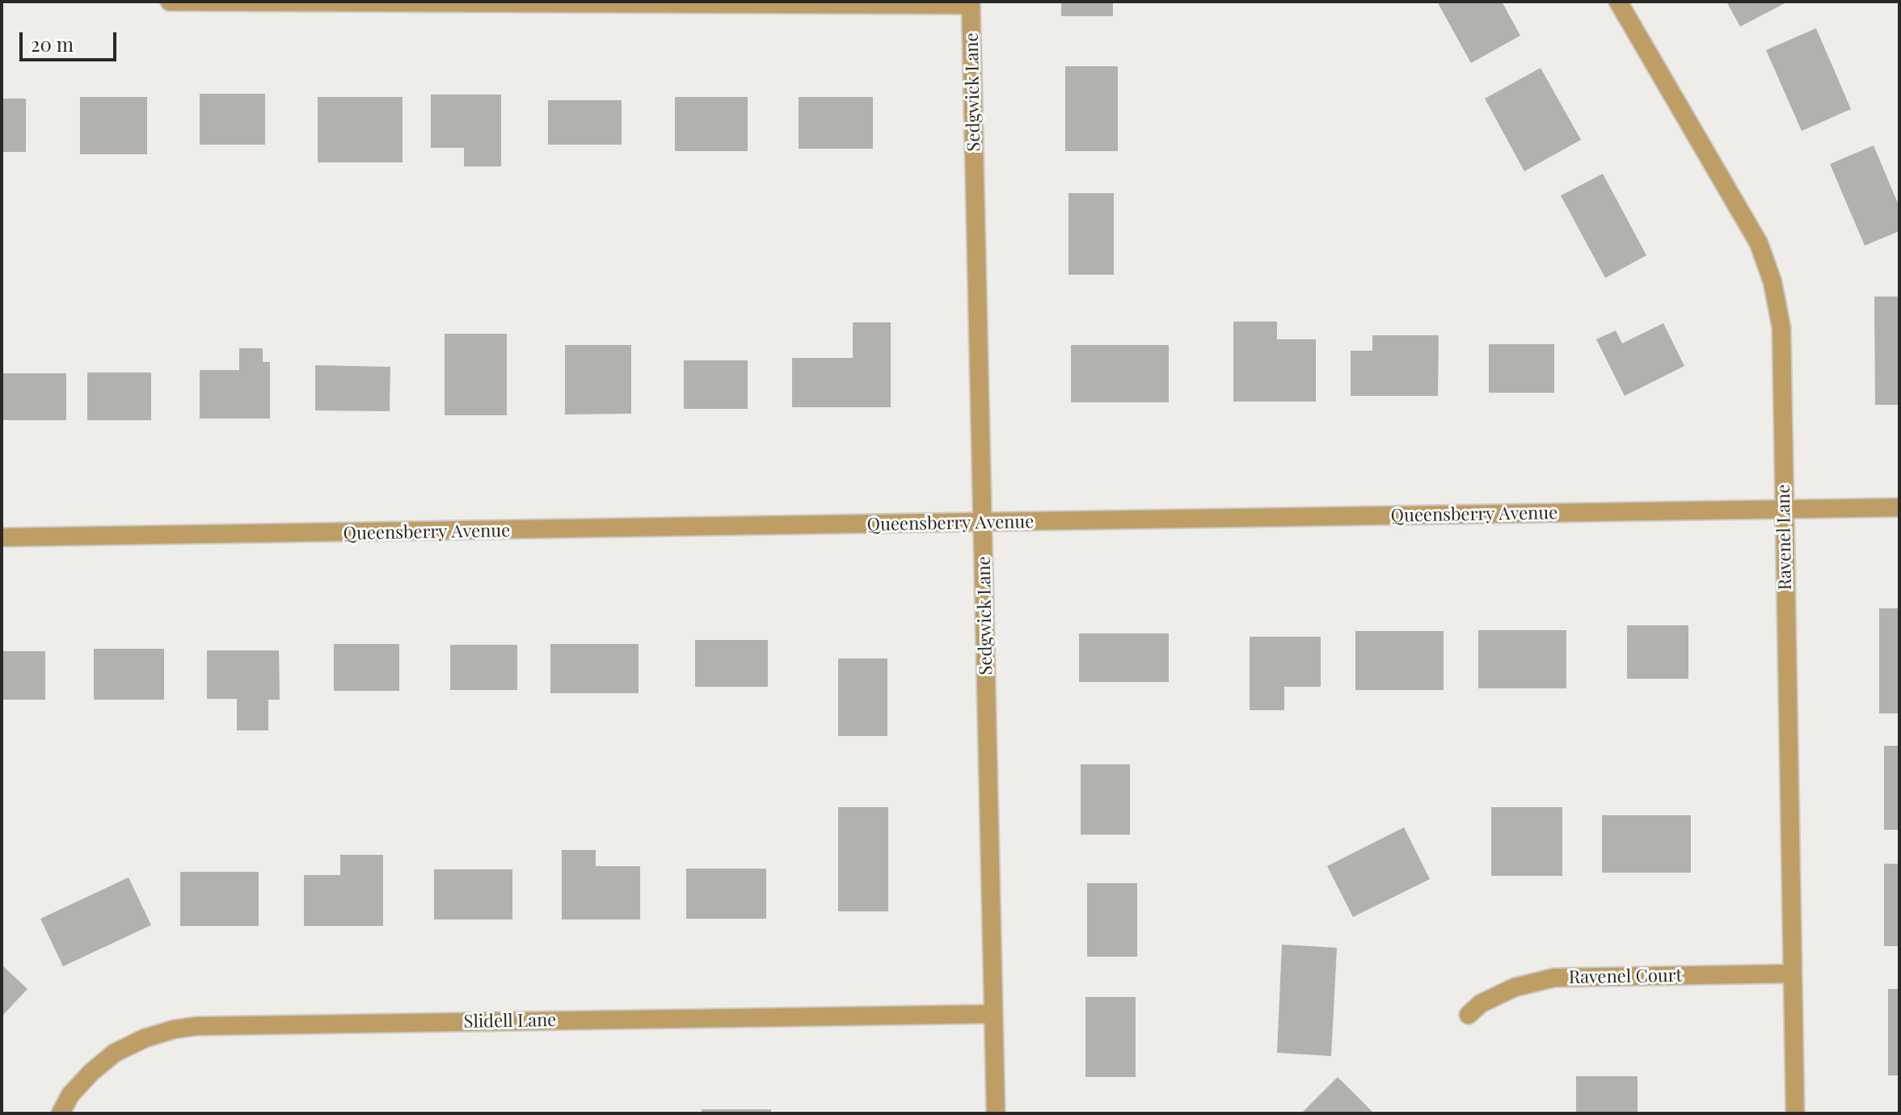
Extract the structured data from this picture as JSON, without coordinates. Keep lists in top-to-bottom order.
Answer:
{
  "streets": {
    "street": [
      "Sedgwick Lane",
      "Queensberry Avenue",
      "Ravenel Lane",
      "Ravenel Court",
      "Slidell Lane"
    ]
  },
  "crossings": [
    ["Sedgwick Lane", "Queensberry Avenue"],
    ["Sedgwick Lane", "Slidell Lane"],
    ["Queensberry Avenue", "Ravenel Lane"],
    ["Ravenel Lane", "Ravenel Court"]
  ],
  "scale_bar": "20 m"
}
